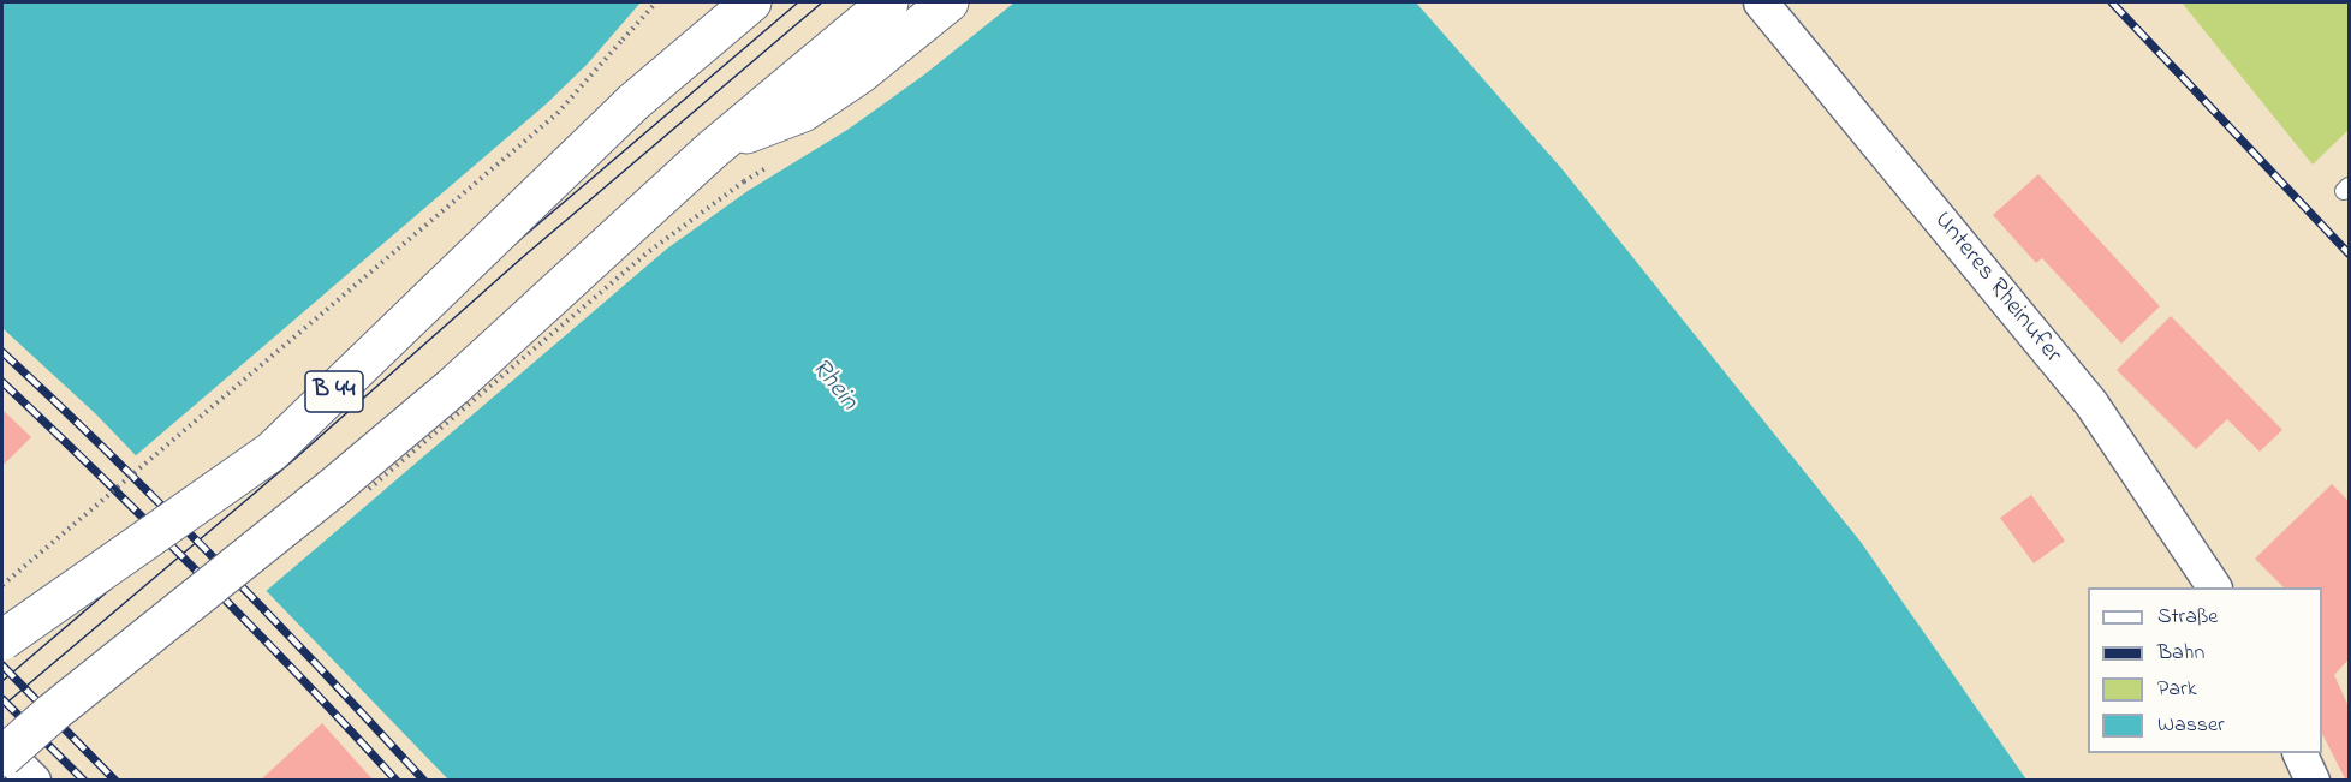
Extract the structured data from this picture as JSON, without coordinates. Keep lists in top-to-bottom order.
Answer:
{
  "streets": {
    "highway": ["B 44"],
    "street": ["Unteres Rheinufer"]
  },
  "water": ["Rhein"],
  "legend": [
    "Straße",
    "Bahn",
    "Park",
    "Wasser"
  ]
}
